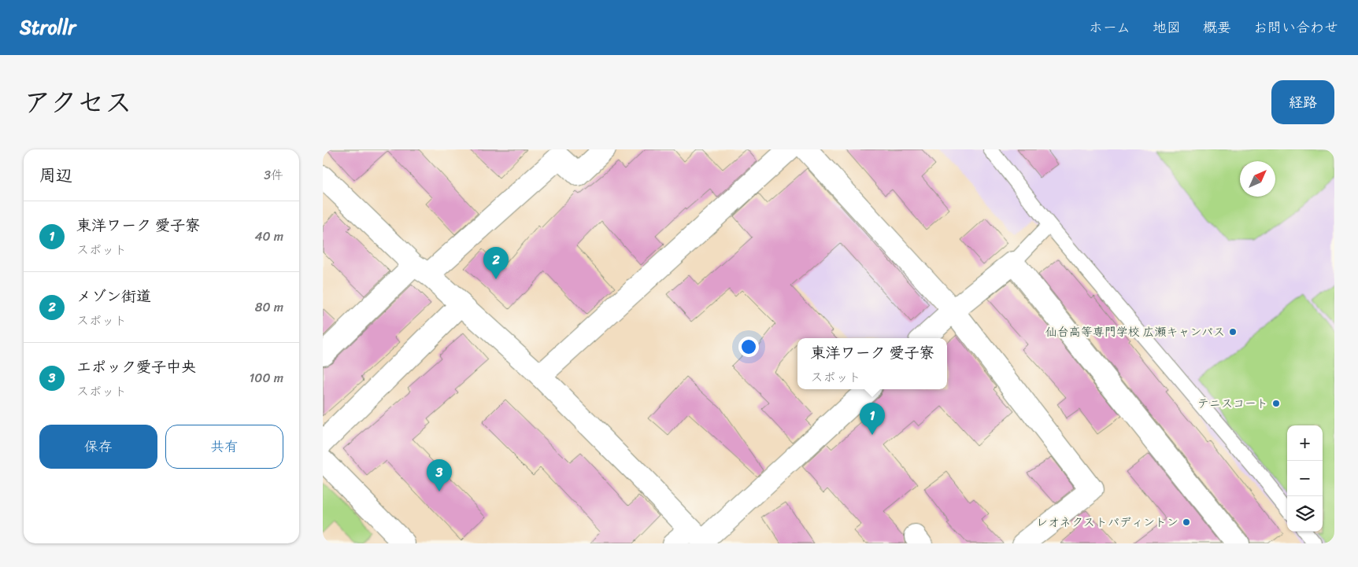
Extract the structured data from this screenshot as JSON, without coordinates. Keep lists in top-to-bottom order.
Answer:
{
  "places": ["仙台高等専門学校 広瀬キャンパス", "テニスコート", "レオネクストパディントン"],
  "north": "top right",
  "page": {
    "header": "Strollr",
    "nav": [
      "ホーム",
      "地図",
      "概要",
      "お問い合わせ"
    ],
    "title": "アクセス",
    "buttons": [
      "経路",
      ["保存", "共有"]
    ],
    "heading": ["周辺", "3件"],
    "list": [
      {
        "mark": "1",
        "name": "東洋ワーク 愛子寮",
        "note": "スポット",
        "value": "40 m"
      },
      {
        "mark": "2",
        "name": "メゾン街道",
        "note": "スポット",
        "value": "80 m"
      },
      {
        "mark": "3",
        "name": "エポック愛子中央",
        "note": "スポット",
        "value": "100 m"
      }
    ],
    "pins": ["2", "1", "3"],
    "popup": ["東洋ワーク 愛子寮", "スポット"],
    "map_buttons": ["+", "−"]
  }
}
